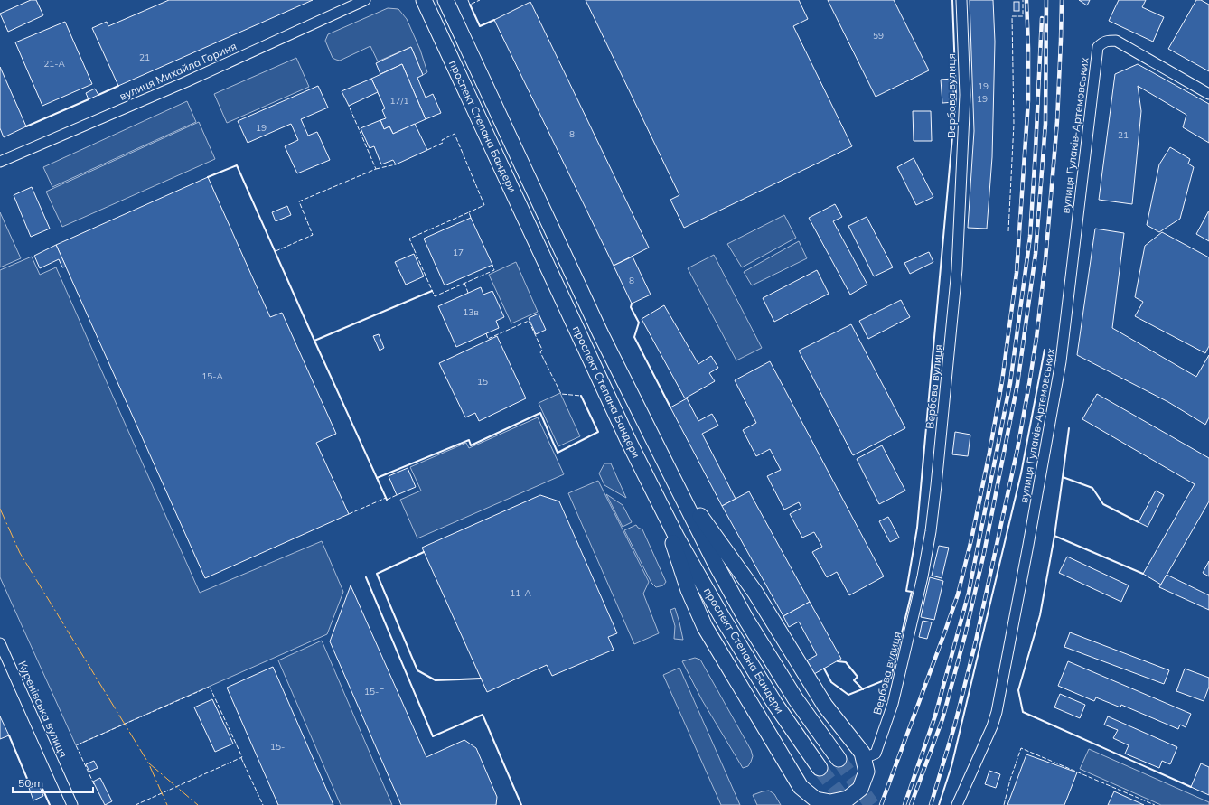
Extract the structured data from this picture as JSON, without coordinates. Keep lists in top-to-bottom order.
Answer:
{
  "streets": {
    "main road": ["проспект Степана Бандери"],
    "street": [
      "вулиця Михайла Гориня",
      "Вербова вулиця",
      "вулиця Гулаків-Артемовських",
      "Куренівська вулиця"
    ]
  },
  "house_numbers": [
    "59",
    "21",
    "21-А",
    "19",
    "19",
    "17/1",
    "19",
    "8",
    "21",
    "17",
    "8",
    "13в",
    "15-А",
    "15",
    "11-А",
    "15-Г",
    "15-Г"
  ],
  "scale_bar": "50 m"
}
